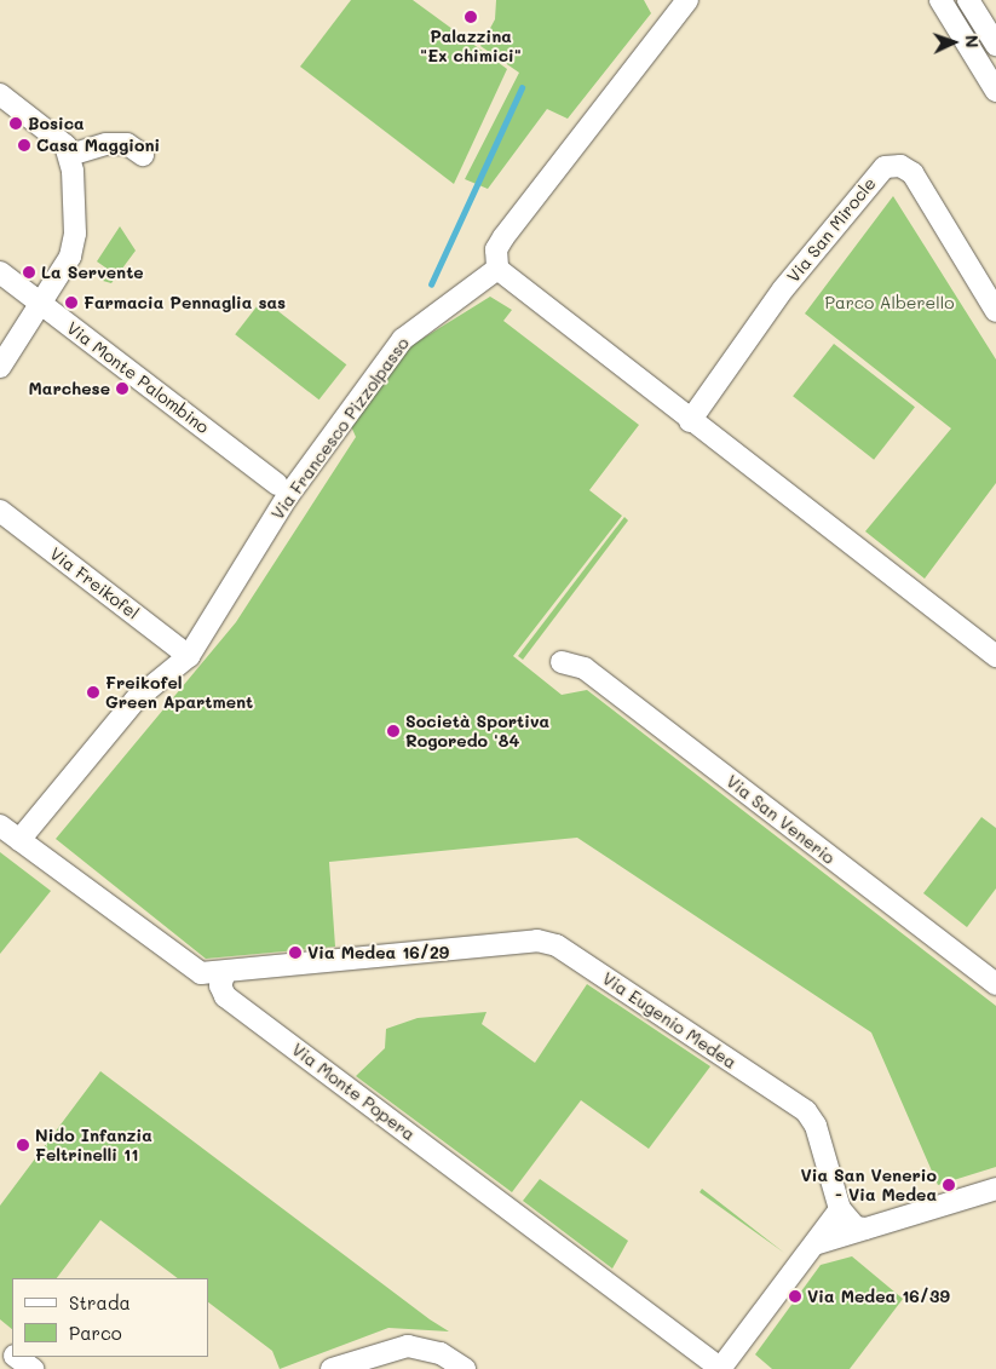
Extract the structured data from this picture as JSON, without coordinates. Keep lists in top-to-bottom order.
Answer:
{
  "streets": {
    "street": [
      "Via San Mirocle",
      "Via Monte Palombino",
      "Via Francesco Pizzolpasso",
      "Via Freikofel",
      "Via San Venerio",
      "Via Eugenio Medea",
      "Via Monte Popera"
    ]
  },
  "crossings": [
    ["Via Francesco Pizzolpasso", "Via Freikofel"],
    ["Via Eugenio Medea", "Via Monte Popera"]
  ],
  "parks": ["Parco Alberello"],
  "places": [
    "Palazzina \"Ex chimici\"",
    "Bosica",
    "Casa Maggioni",
    "La Servente",
    "Farmacia Pennaglia sas",
    "Marchese",
    "Freikofel Green Apartment",
    "Società Sportiva Rogoredo '84",
    "Via Medea 16/29",
    "Nido Infanzia Feltrinelli 11",
    "Via San Venerio - Via Medea",
    "Via Medea 16/39"
  ],
  "legend": ["Strada", "Parco"],
  "north": "right"
}
